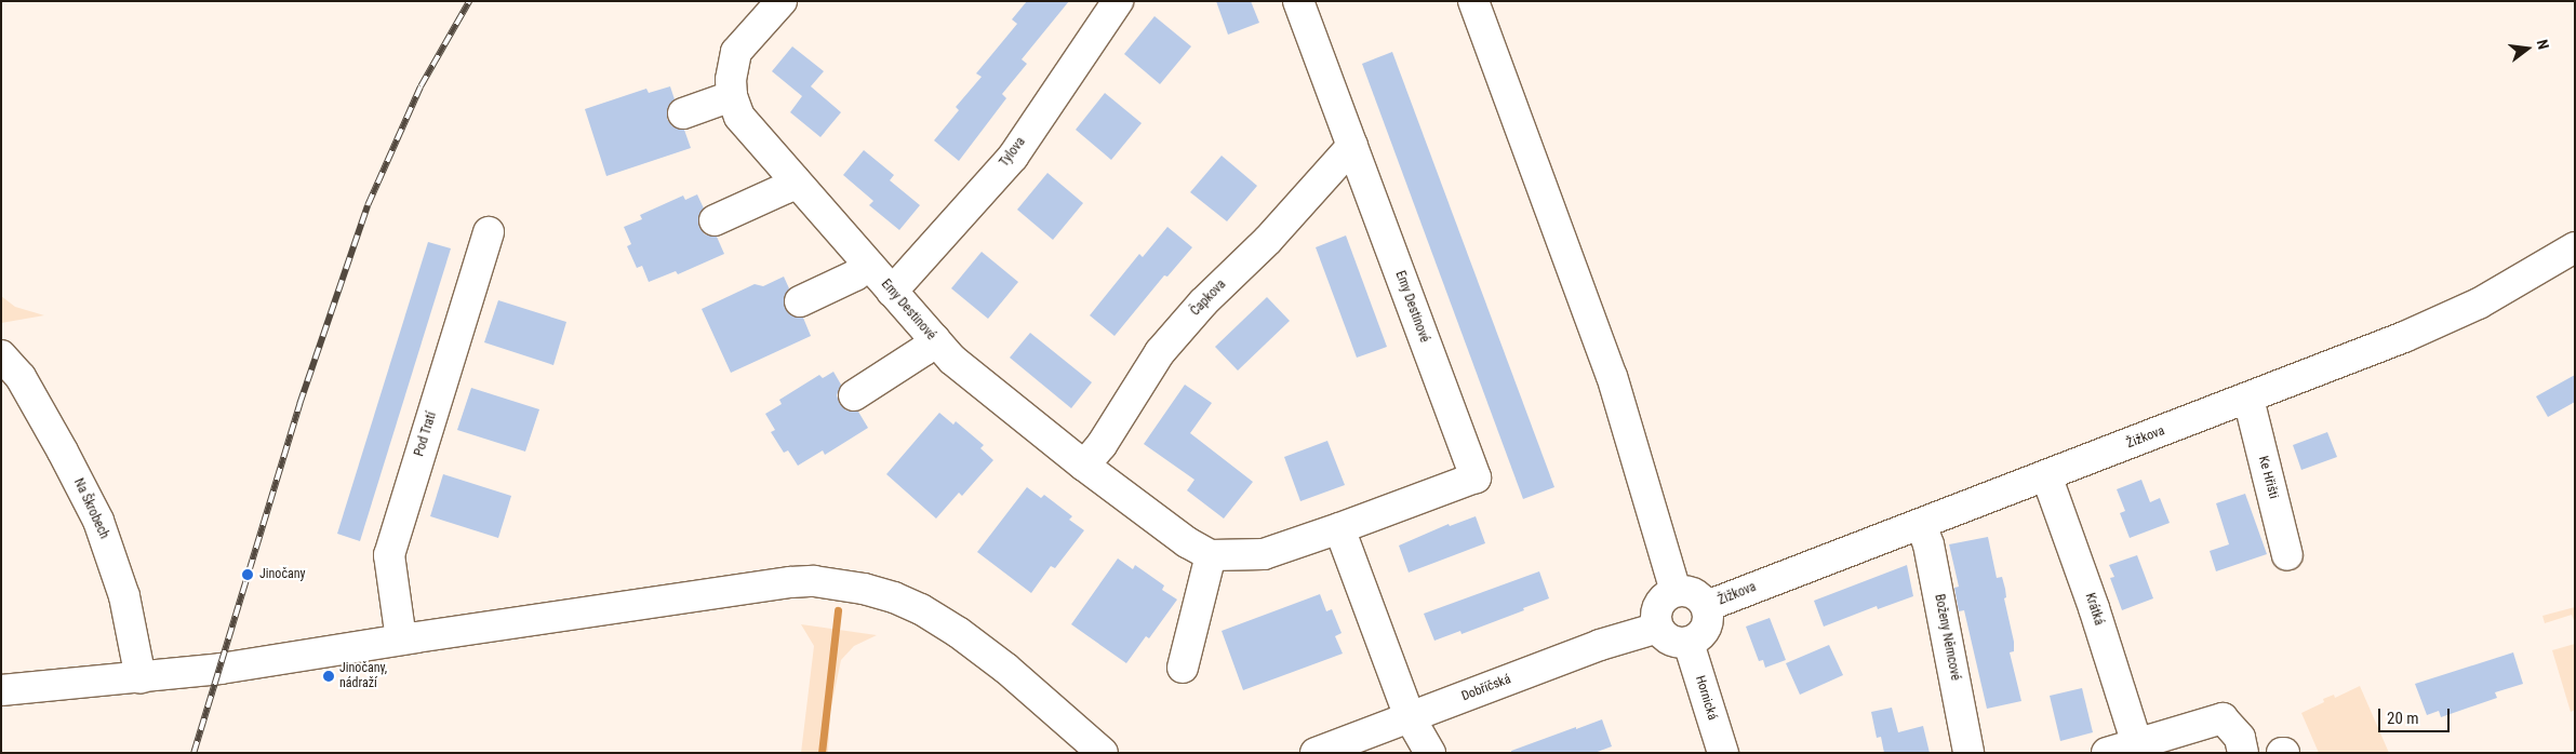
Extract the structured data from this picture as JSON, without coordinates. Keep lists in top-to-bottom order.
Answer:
{
  "streets": {
    "street": [
      "Tylova",
      "Čapkova",
      "Emy Destinové",
      "Pod Tratí",
      "Žižkova",
      "Ke Hřišti",
      "Na Škrobech",
      "Krátká",
      "Boženy Němcové",
      "Dobříčská",
      "Hornická"
    ]
  },
  "crossings": [
    ["Tylova", "Emy Destinové"],
    ["Čapkova", "Emy Destinové"],
    ["Žižkova", "Ke Hřišti"],
    ["Žižkova", "Krátká"],
    ["Žižkova", "Boženy Němcové"],
    ["Žižkova", "Dobříčská"],
    ["Žižkova", "Hornická"],
    ["Dobříčská", "Hornická"]
  ],
  "places": ["Jinočany", "Jinočany, nádraží"],
  "scale_bar": "20 m",
  "north": "right"
}
